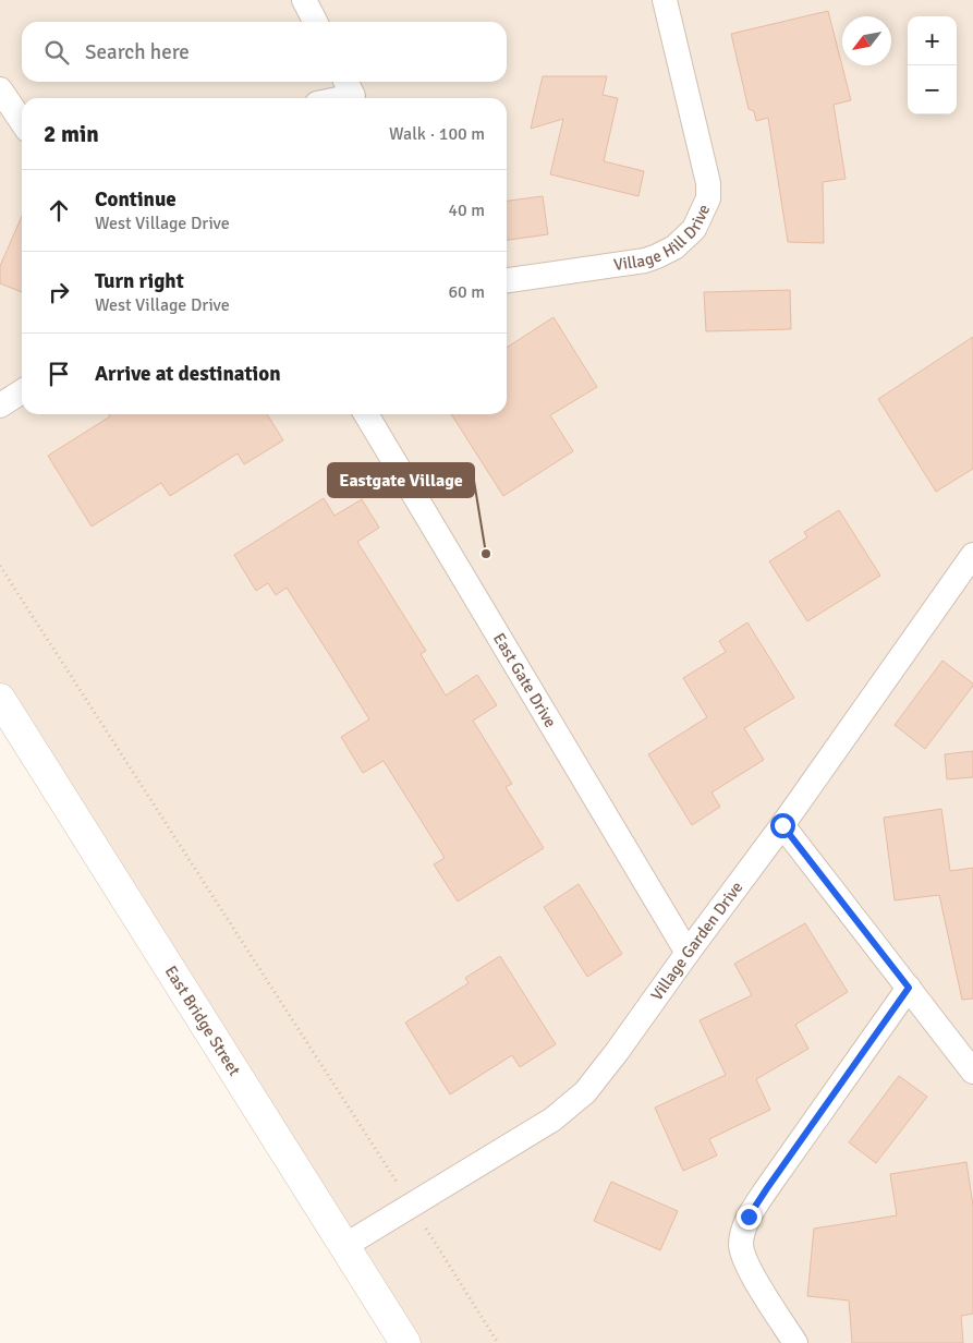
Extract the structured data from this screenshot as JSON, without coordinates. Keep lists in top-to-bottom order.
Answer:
{
  "streets": {
    "main road": ["East Bridge Street"],
    "street": ["Village Hill Drive", "East Gate Drive", "Village Garden Drive"]
  },
  "crossings": [
    ["East Gate Drive", "Village Garden Drive"],
    ["Village Garden Drive", "East Bridge Street"]
  ],
  "places": ["Eastgate Village"],
  "north": "bottom left",
  "page": {
    "map_buttons": ["+", "−"],
    "search": "Search here",
    "heading": ["2 min", "Walk · 100 m"],
    "list": [
      ["Continue", "West Village Drive", "40 m"],
      ["Turn right", "West Village Drive", "60 m"],
      "Arrive at destination"
    ]
  }
}
